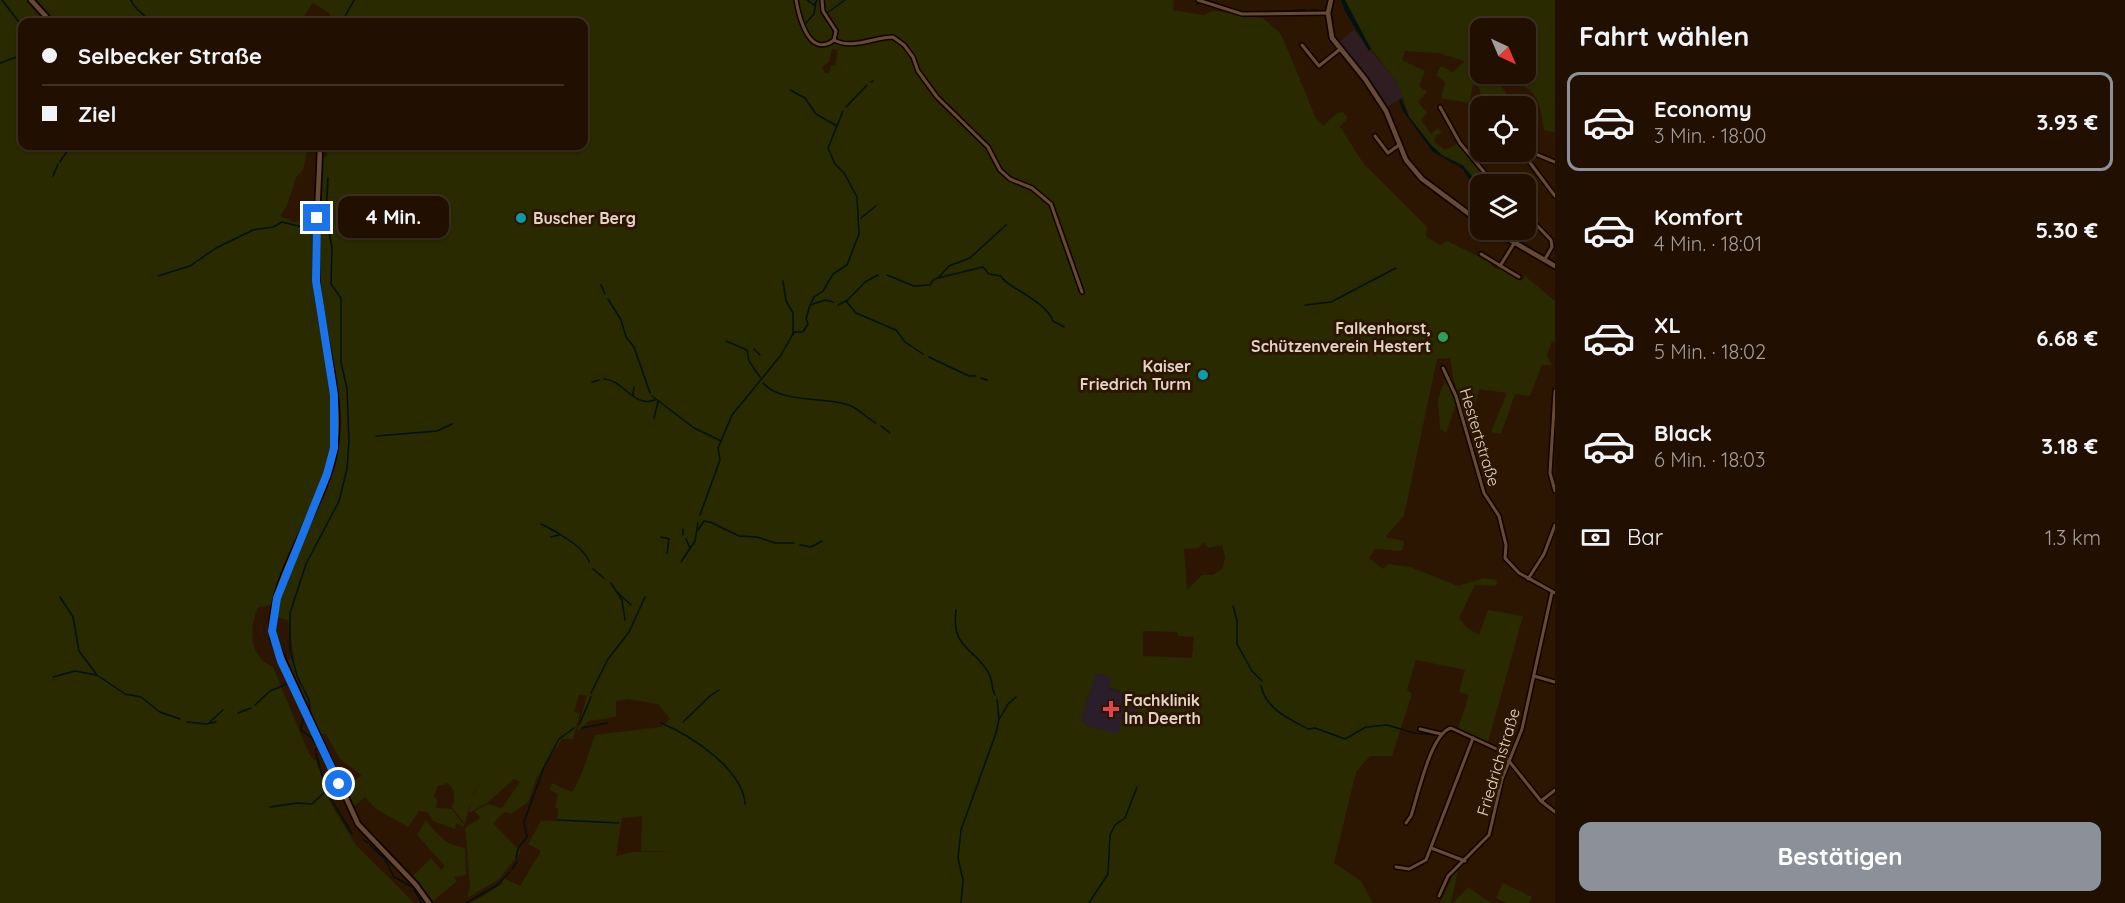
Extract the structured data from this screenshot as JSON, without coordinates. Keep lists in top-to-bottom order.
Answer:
{
  "streets": {
    "street": ["Hestertstraße", "Friedrichstraße"]
  },
  "crossings": [
    ["Hestertstraße", "Friedrichstraße"]
  ],
  "places": {
    "other": ["Buscher Berg", "Falkenhorst, Schützenverein Hestert", "Kaiser Friedrich Turm"],
    "health": ["Fachklinik Im Deerth"]
  },
  "north": "bottom right",
  "page": {
    "heading": "Fahrt wählen",
    "banner": ["Selbecker Straße", "Ziel"],
    "list": [
      {
        "name": "Economy",
        "note": "3 Min. · 18:00",
        "value": "3.93 €"
      },
      {
        "name": "Komfort",
        "note": "4 Min. · 18:01",
        "value": "5.30 €"
      },
      {
        "name": "XL",
        "note": "5 Min. · 18:02",
        "value": "6.68 €"
      },
      {
        "name": "Black",
        "note": "6 Min. · 18:03",
        "value": "3.18 €"
      }
    ],
    "bubble": "4 Min.",
    "pay": ["Bar", "1.3 km"],
    "buttons": "Bestätigen"
  }
}
